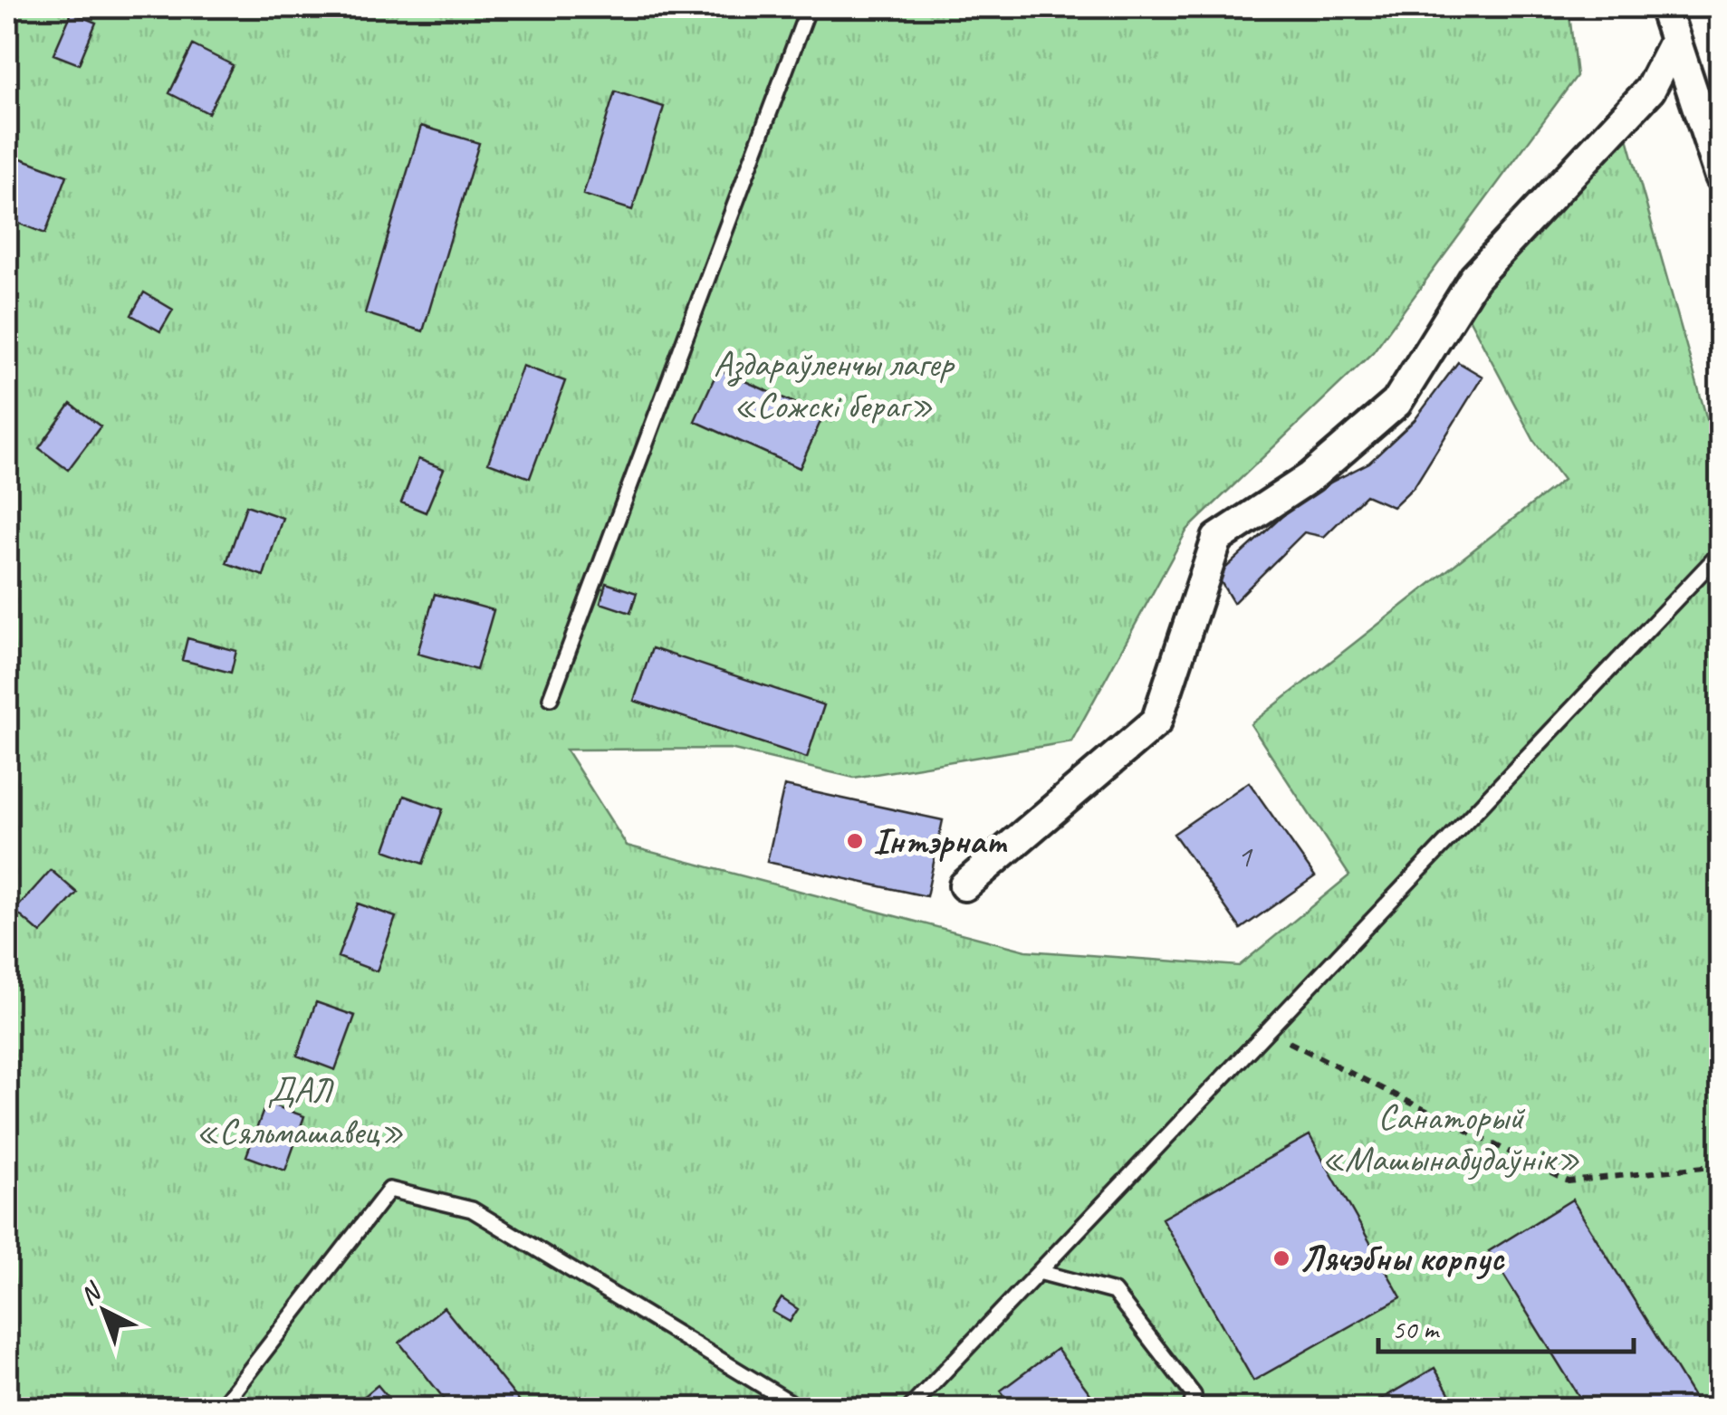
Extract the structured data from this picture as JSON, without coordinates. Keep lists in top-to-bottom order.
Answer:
{
  "parks": ["Аздараўленчы лагер «Сожскі бераг»", "ДАЛ «Сяльмашавец»", "Санаторый «Машынабудаўнік»"],
  "places": ["Інтэрнат", "Лячэбны корпус"],
  "house_numbers": ["1"],
  "scale_bar": "50 m",
  "north": "top left"
}
